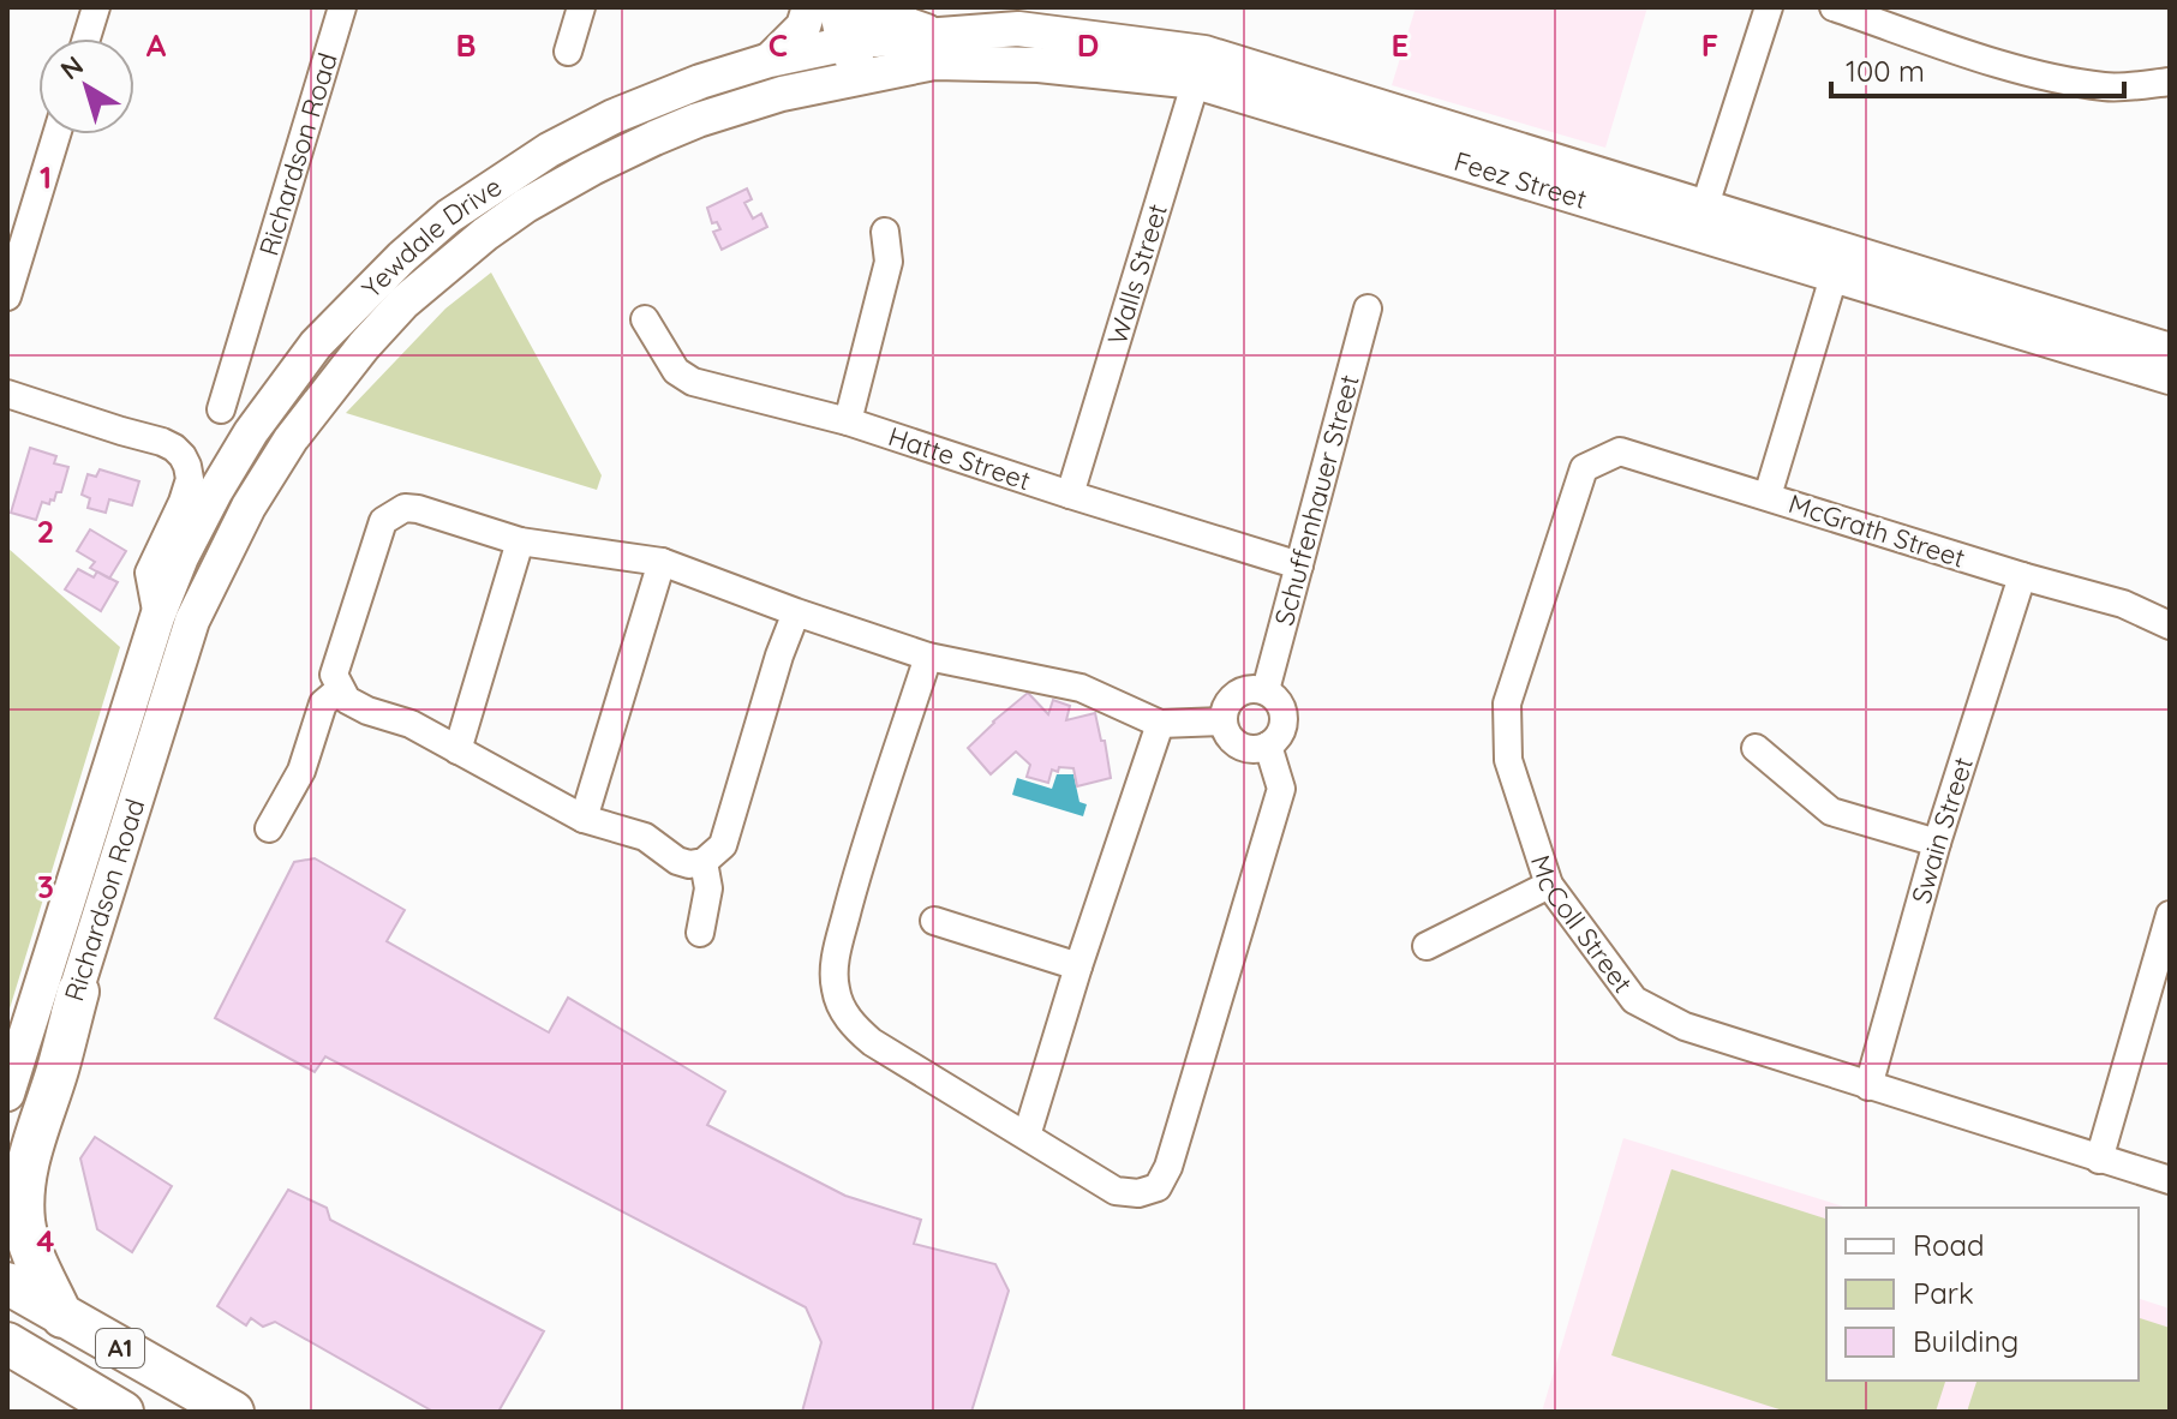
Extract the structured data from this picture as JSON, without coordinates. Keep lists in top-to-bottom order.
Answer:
{
  "streets": {
    "highway": ["A1"],
    "main road": ["Richardson Road", "Feez Street", "Yewdale Drive"],
    "street": [
      "Walls Street",
      "Hatte Street",
      "Schuffenhauer Street",
      "McGrath Street",
      "Swain Street",
      "McColl Street"
    ]
  },
  "crossings": [
    ["Richardson Road", "Yewdale Drive"],
    ["Feez Street", "Yewdale Drive"],
    ["Feez Street", "Walls Street"],
    ["Walls Street", "Hatte Street"],
    ["Hatte Street", "Schuffenhauer Street"],
    ["McGrath Street", "Swain Street"],
    ["McGrath Street", "McColl Street"],
    ["Swain Street", "McColl Street"]
  ],
  "legend": ["Road", "Park", "Building"],
  "scale_bar": "100 m",
  "north": "top left",
  "grid": {
    "columns": [
      "A",
      "B",
      "C",
      "D",
      "E",
      "F"
    ],
    "rows": [
      "1",
      "2",
      "3",
      "4"
    ]
  }
}
